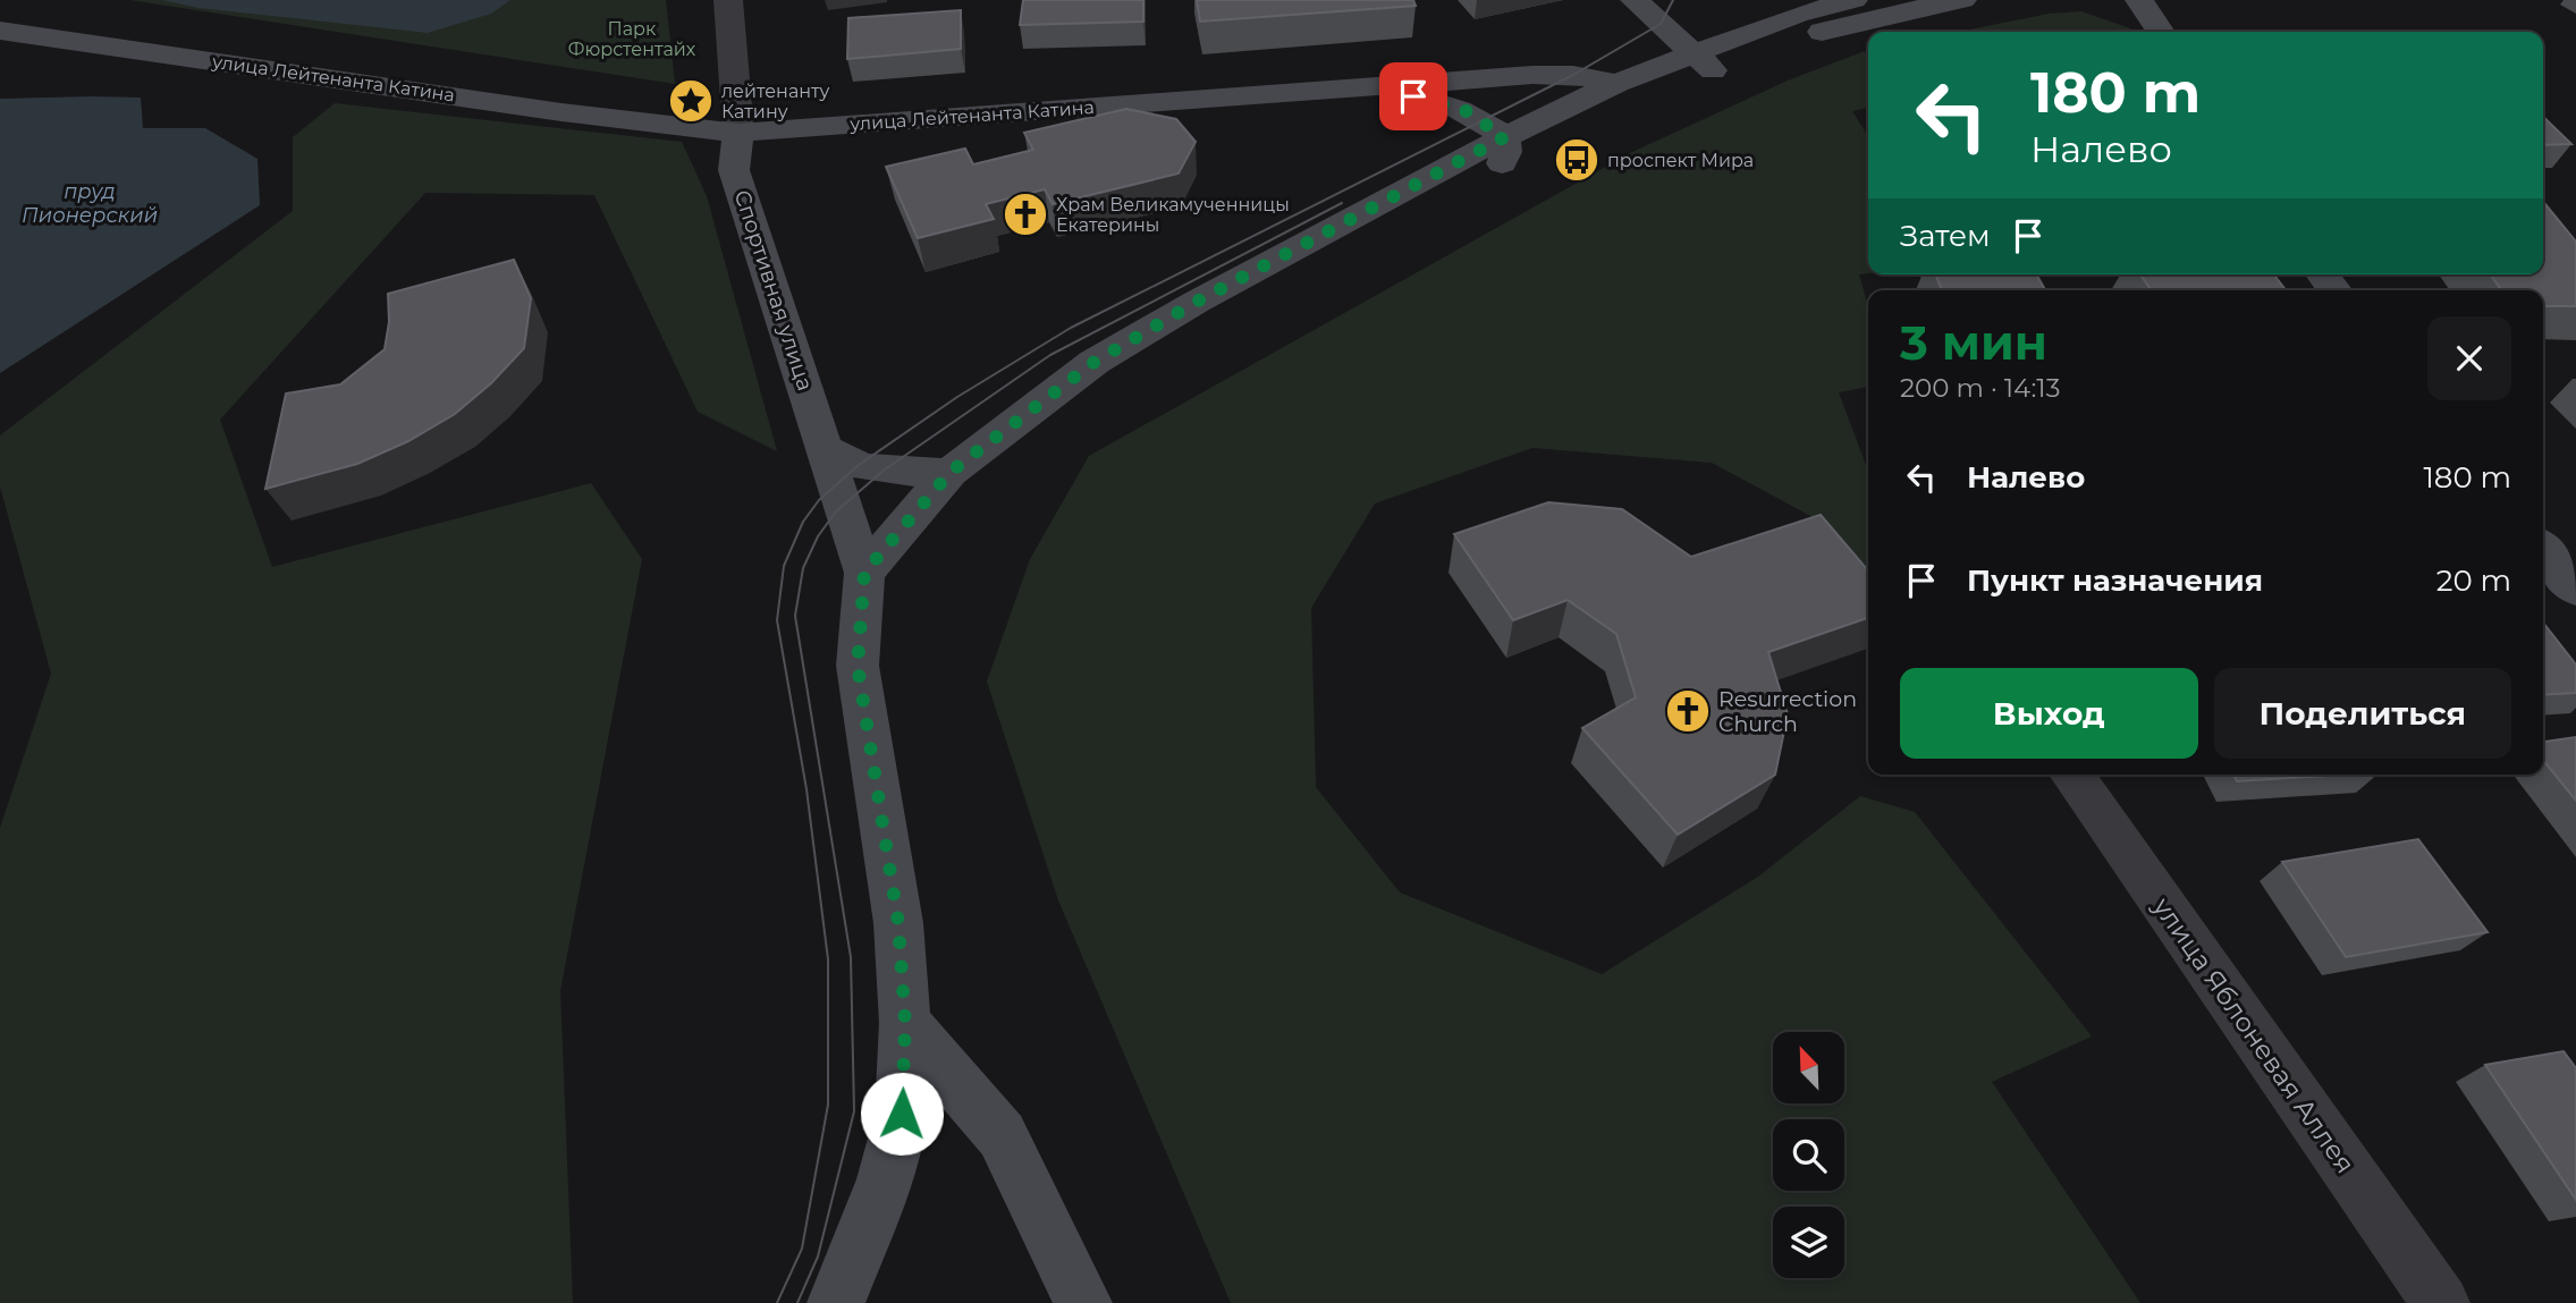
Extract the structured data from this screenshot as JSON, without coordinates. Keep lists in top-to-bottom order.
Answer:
{
  "streets": {
    "street": ["улица Лейтенанта Катина", "Спортивная улица", "улица Яблоневая Аллея"]
  },
  "crossings": [
    ["улица Лейтенанта Катина", "Спортивная улица"]
  ],
  "water": ["пруд Пионерский"],
  "parks": ["Парк Фюрстентайх"],
  "places": {
    "place": ["лейтенанту Катину"],
    "bus stop": ["проспект Мира"],
    "church": ["Храм Великамученницы Екатерины", "Resurrection Church"]
  },
  "north": "top left",
  "page": {
    "turn": ["180 m", "Налево"],
    "then": "Затем",
    "heading": ["3 мин", "200 m · 14:13"],
    "list": [
      {
        "name": "Налево",
        "value": "180 m"
      },
      {
        "name": "Пункт назначения",
        "value": "20 m"
      }
    ],
    "buttons": ["Выход", "Поделиться"]
  }
}
